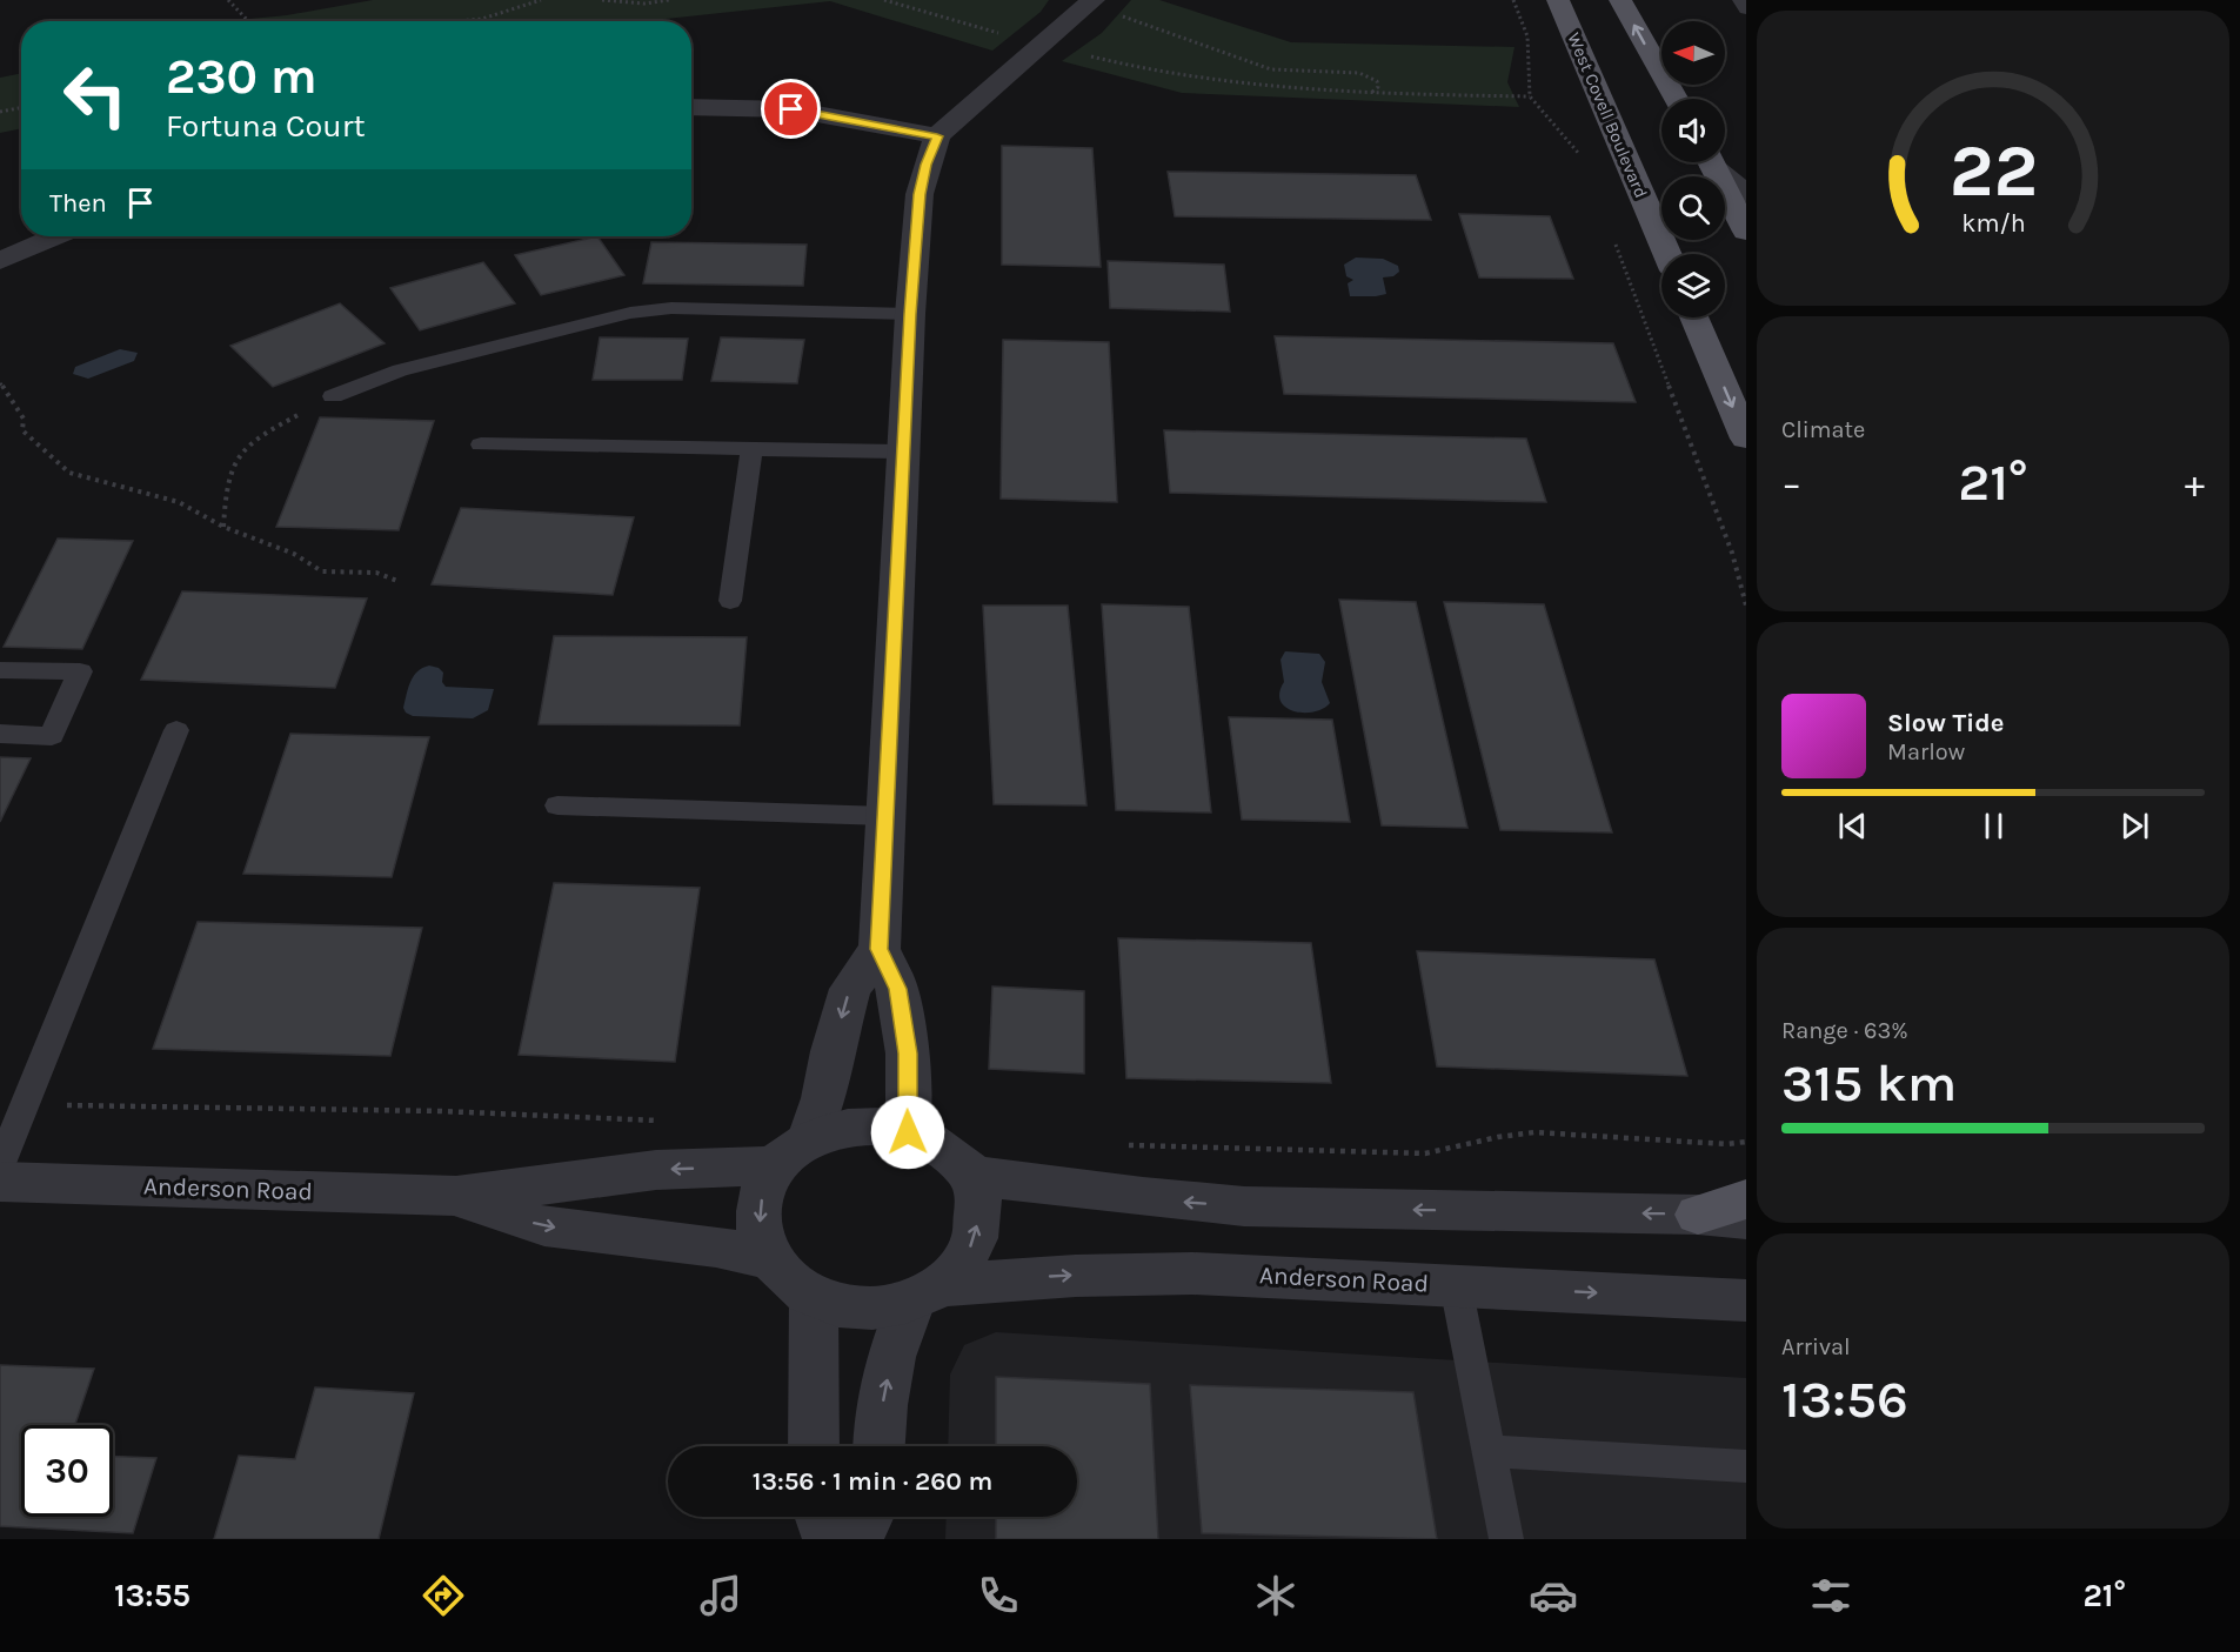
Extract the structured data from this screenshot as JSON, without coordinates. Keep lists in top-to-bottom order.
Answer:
{
  "streets": {
    "main road": ["West Covell Boulevard"],
    "street": ["Anderson Road"]
  },
  "north": "left",
  "page": {
    "turn": ["230 m", "Fortuna Court"],
    "then": "Then",
    "tile": [
      "Climate",
      ["Range · 63%", "315 km"],
      ["Arrival", "13:56"]
    ],
    "heat": ["−", "21°", "+"],
    "song": ["Slow Tide", "Marlow"],
    "limit": "30",
    "trip": "13:56 · 1 min · 260 m",
    "tabs": ["13:55", "21°"],
    "gauge": ["22", "km/h"]
  }
}
